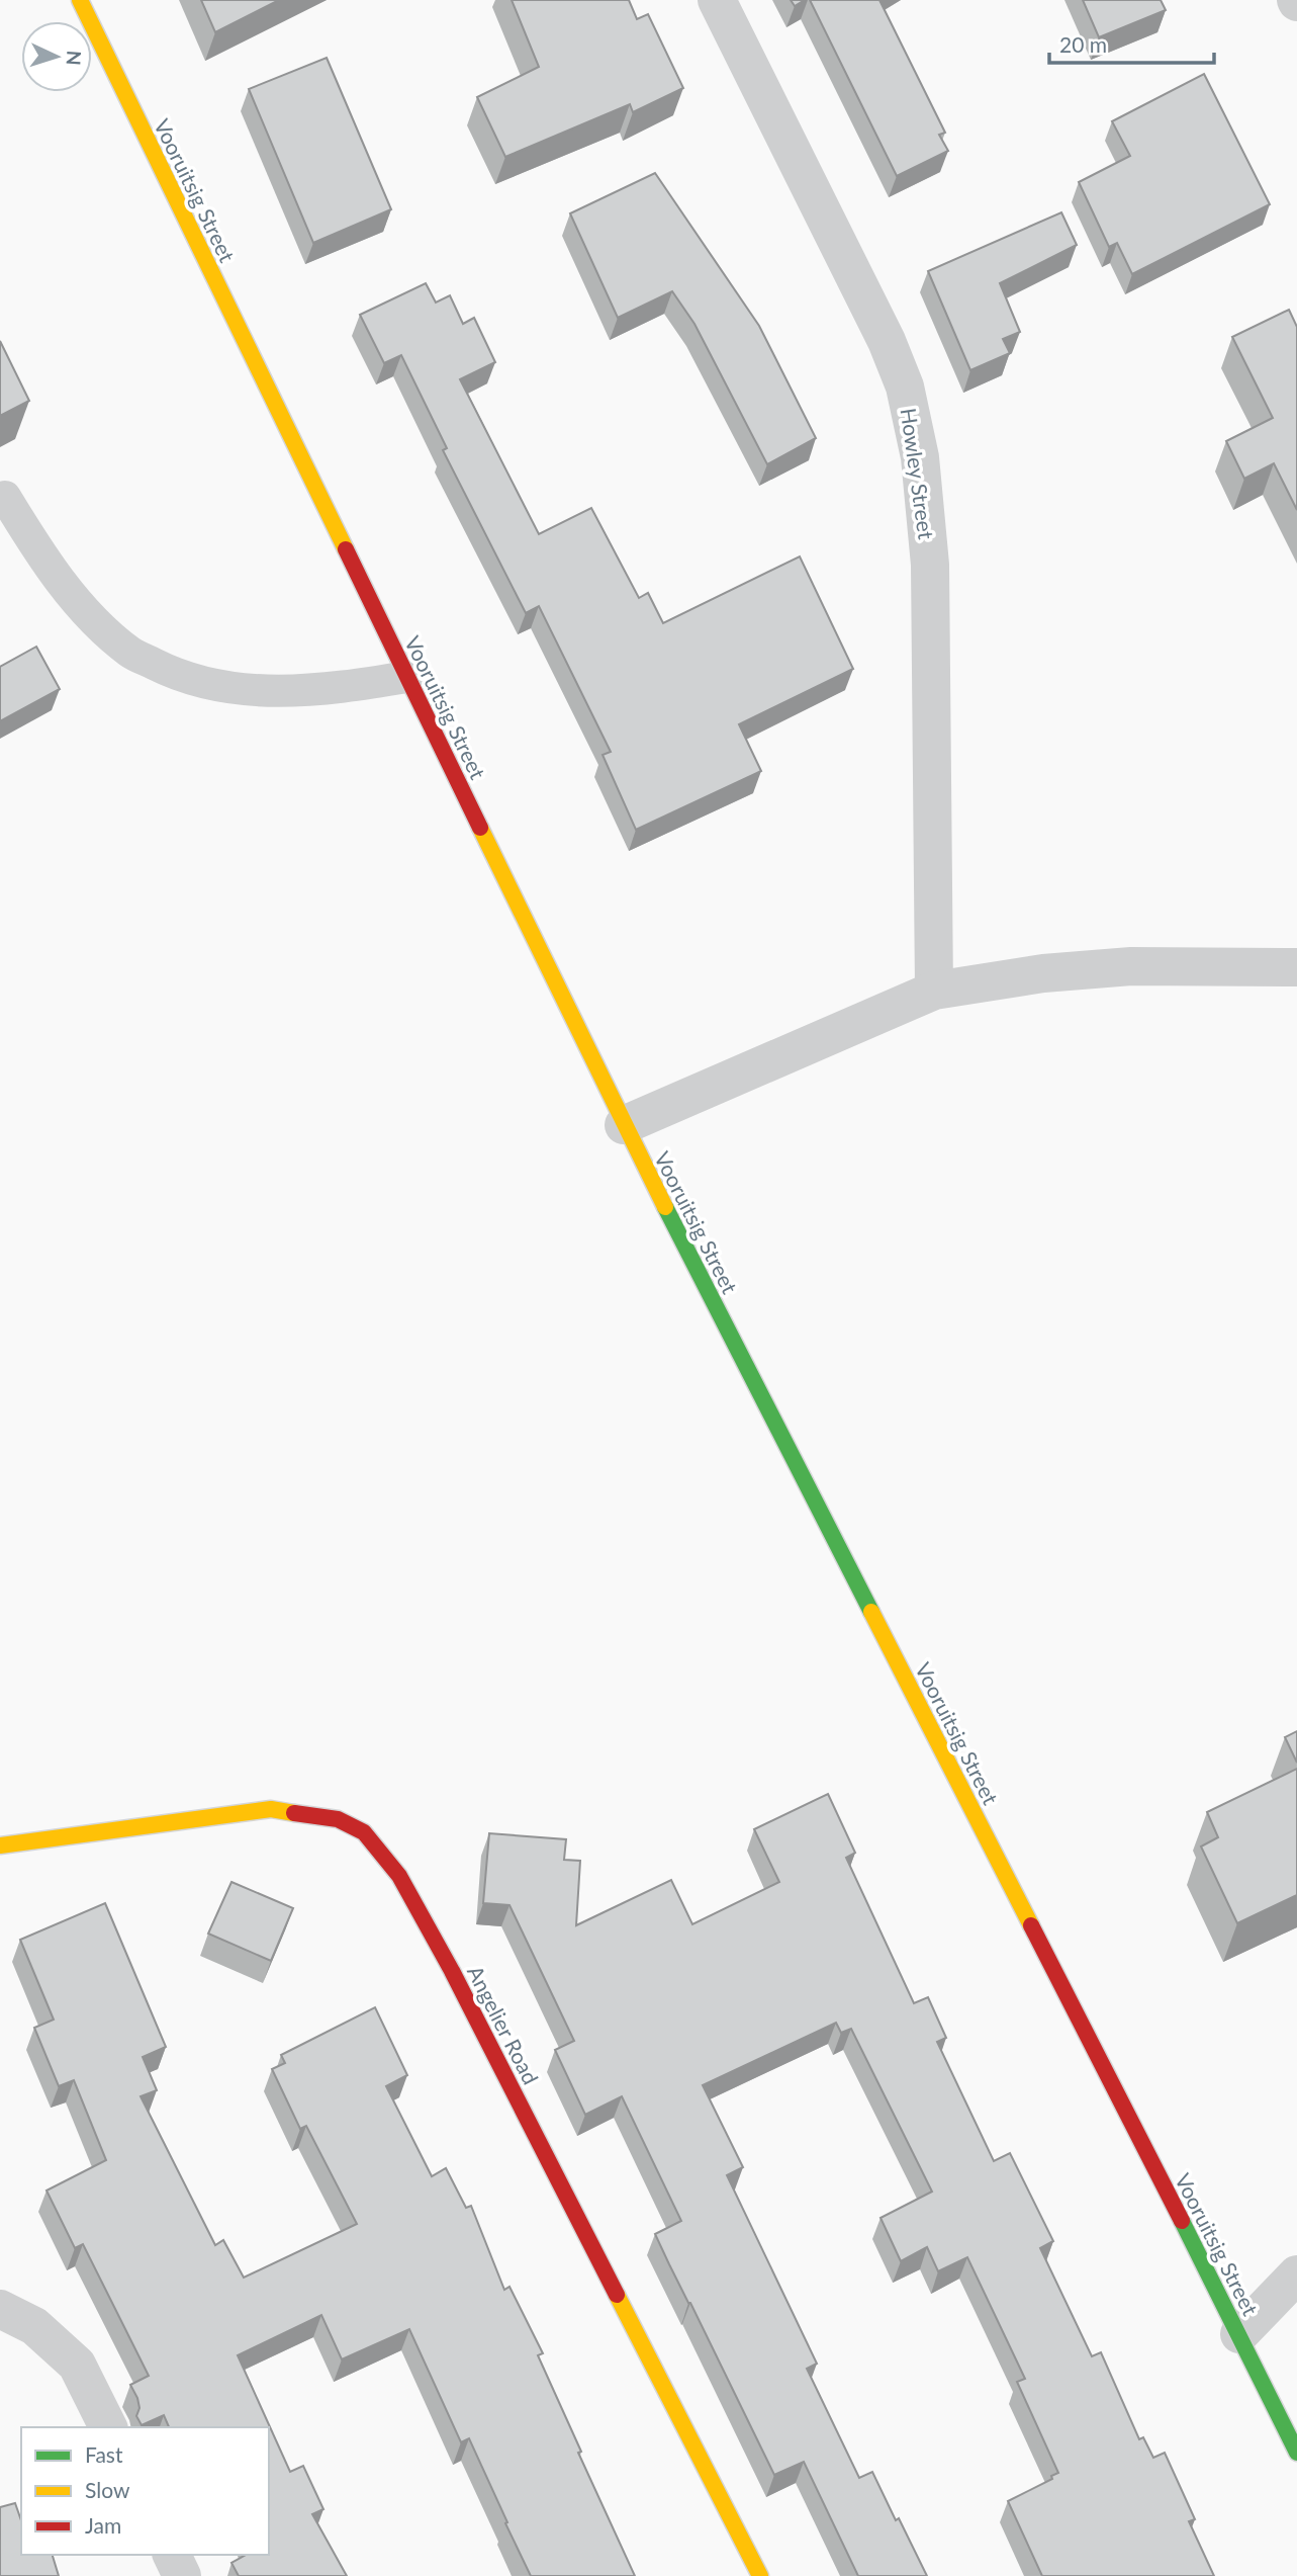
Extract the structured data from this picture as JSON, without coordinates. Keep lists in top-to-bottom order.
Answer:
{
  "streets": {
    "street": ["Vooruitsig Street", "Howley Street", "Angelier Road"]
  },
  "legend": ["Fast", "Slow", "Jam"],
  "scale_bar": "20 m",
  "north": "right"
}
